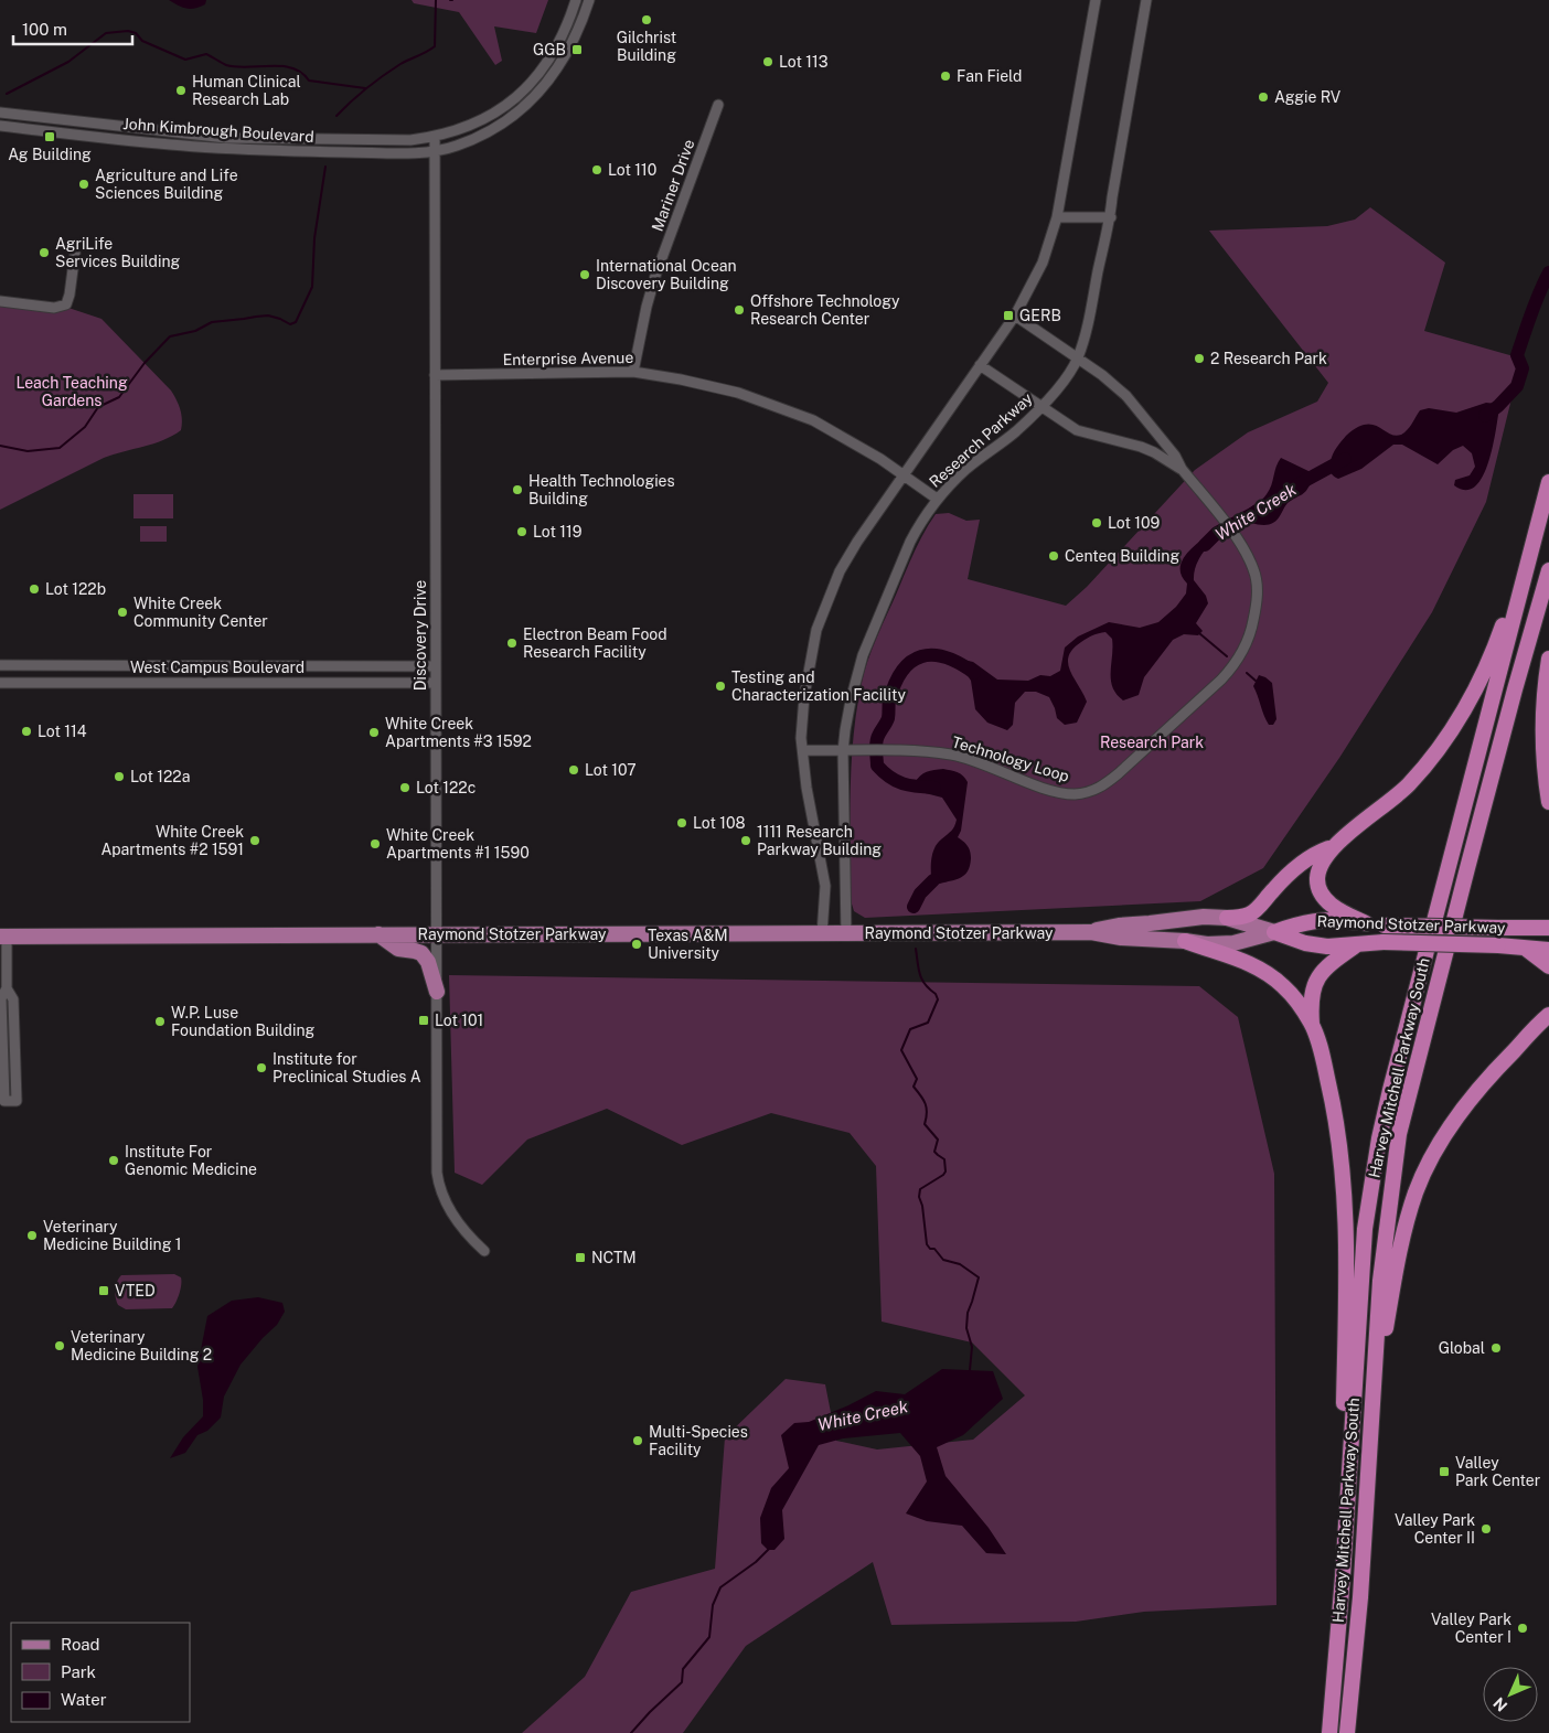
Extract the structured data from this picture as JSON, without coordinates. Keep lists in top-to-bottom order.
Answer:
{
  "streets": {
    "highway": ["Raymond Stotzer Parkway", "Harvey Mitchell Parkway South"],
    "street": [
      "John Kimbrough Boulevard",
      "Mariner Drive",
      "Enterprise Avenue",
      "Research Parkway",
      "Discovery Drive",
      "West Campus Boulevard",
      "Technology Loop"
    ]
  },
  "crossings": [
    ["John Kimbrough Boulevard", "Discovery Drive"],
    ["Mariner Drive", "Enterprise Avenue"],
    ["Enterprise Avenue", "Research Parkway"],
    ["Enterprise Avenue", "Discovery Drive"],
    ["Research Parkway", "Technology Loop"],
    ["Research Parkway", "Raymond Stotzer Parkway"],
    ["Discovery Drive", "West Campus Boulevard"],
    ["Discovery Drive", "Raymond Stotzer Parkway"]
  ],
  "water": ["White Creek"],
  "parks": ["Leach Teaching Gardens", "Research Park"],
  "places": {
    "other": [
      "Gilchrist Building",
      "Lot 113",
      "Fan Field",
      "Human Clinical Research Lab",
      "Aggie RV",
      "Lot 110",
      "Agriculture and Life Sciences Building",
      "AgriLife Services Building",
      "International Ocean Discovery Building",
      "Offshore Technology Research Center",
      "2 Research Park",
      "Health Technologies Building",
      "Lot 109",
      "Lot 119",
      "Centeq Building",
      "Lot 122b",
      "White Creek Community Center",
      "Electron Beam Food Research Facility",
      "Testing and Characterization Facility",
      "Lot 114",
      "White Creek Apartments #3 1592",
      "Lot 107",
      "Lot 122a",
      "Lot 122c",
      "Lot 108",
      "White Creek Apartments #2 1591",
      "1111 Research Parkway Building",
      "White Creek Apartments #1 1590",
      "Texas A&M University",
      "W.P. Luse Foundation Building",
      "Institute for Preclinical Studies A",
      "Institute For Genomic Medicine",
      "Veterinary Medicine Building 1",
      "Veterinary Medicine Building 2",
      "Global",
      "Multi-Species Facility",
      "Valley Park Center II",
      "Valley Park Center I"
    ],
    "transit": [
      "GGB",
      "Ag Building",
      "GERB",
      "Lot 101",
      "NCTM",
      "VTED",
      "Valley Park Center"
    ]
  },
  "legend": ["Road", "Park", "Water"],
  "scale_bar": "100 m",
  "north": "bottom left"
}
